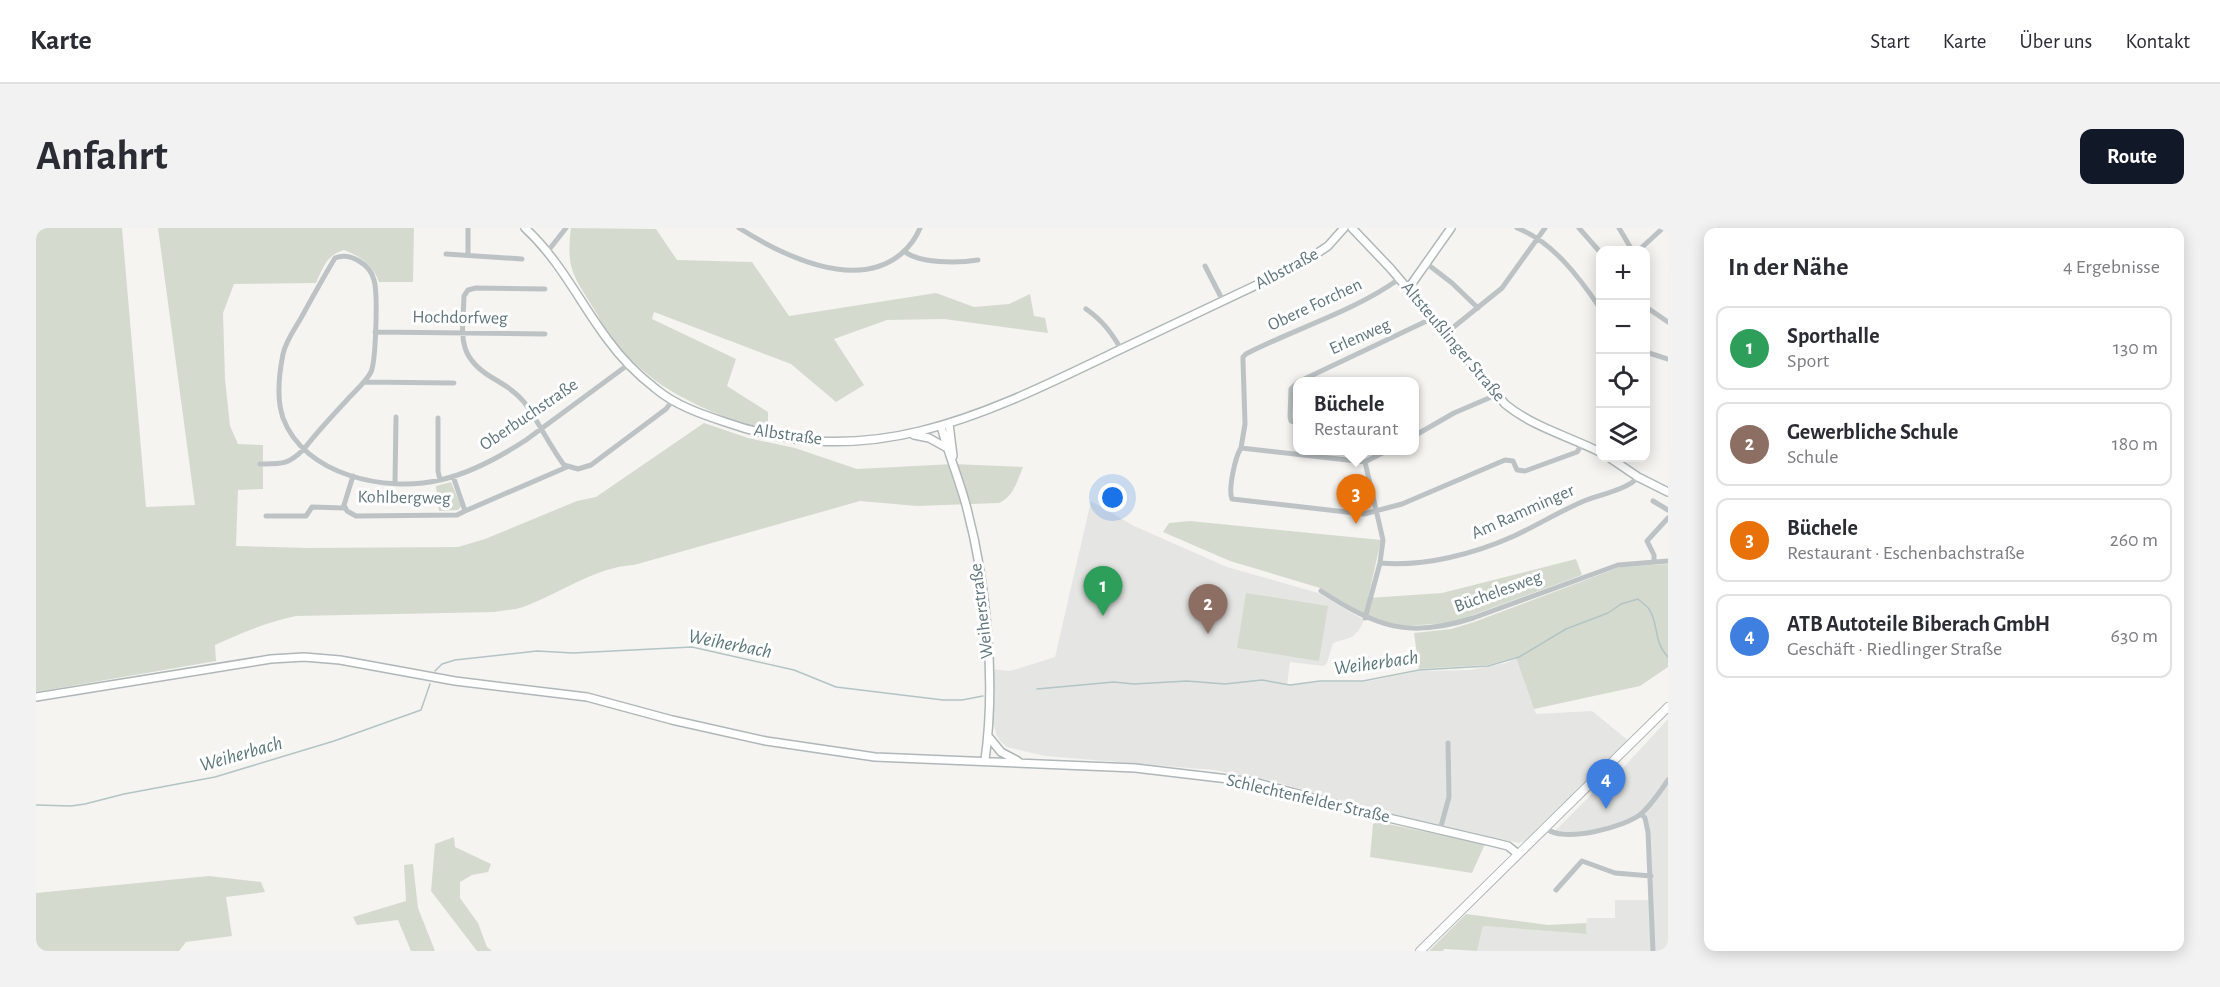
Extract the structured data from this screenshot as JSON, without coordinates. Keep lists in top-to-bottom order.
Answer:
{
  "streets": {
    "street": [
      "Albstraße",
      "Obere Forchen",
      "Hochdorfweg",
      "Erlenweg",
      "Altsteußlinger Straße",
      "Oberbuchstraße",
      "Kohlbergweg",
      "Am Ramminger",
      "Büchelesweg",
      "Weiherstraße",
      "Schlechtenfelder Straße"
    ]
  },
  "crossings": [
    ["Albstraße", "Oberbuchstraße"],
    ["Albstraße", "Kohlbergweg"],
    ["Albstraße", "Weiherstraße"],
    ["Obere Forchen", "Altsteußlinger Straße"],
    ["Hochdorfweg", "Oberbuchstraße"],
    ["Erlenweg", "Altsteußlinger Straße"],
    ["Oberbuchstraße", "Kohlbergweg"],
    ["Weiherstraße", "Schlechtenfelder Straße"]
  ],
  "water": ["Weiherbach"],
  "page": {
    "header": "Karte",
    "nav": [
      "Start",
      "Karte",
      "Über uns",
      "Kontakt"
    ],
    "buttons": "Route",
    "title": "Anfahrt",
    "heading": ["In der Nähe", "4 Ergebnisse"],
    "map_buttons": ["+", "−"],
    "list": [
      {
        "mark": "1",
        "name": "Sporthalle",
        "note": "Sport",
        "value": "130 m"
      },
      {
        "mark": "2",
        "name": "Gewerbliche Schule",
        "note": "Schule",
        "value": "180 m"
      },
      {
        "mark": "3",
        "name": "Büchele",
        "note": "Restaurant · Eschenbachstraße",
        "value": "260 m"
      },
      {
        "mark": "4",
        "name": "ATB Autoteile Biberach GmbH",
        "note": "Geschäft · Riedlinger Straße",
        "value": "630 m"
      }
    ],
    "popup": ["Büchele", "Restaurant"],
    "pins": [
      "3",
      "1",
      "2",
      "4"
    ]
  }
}
